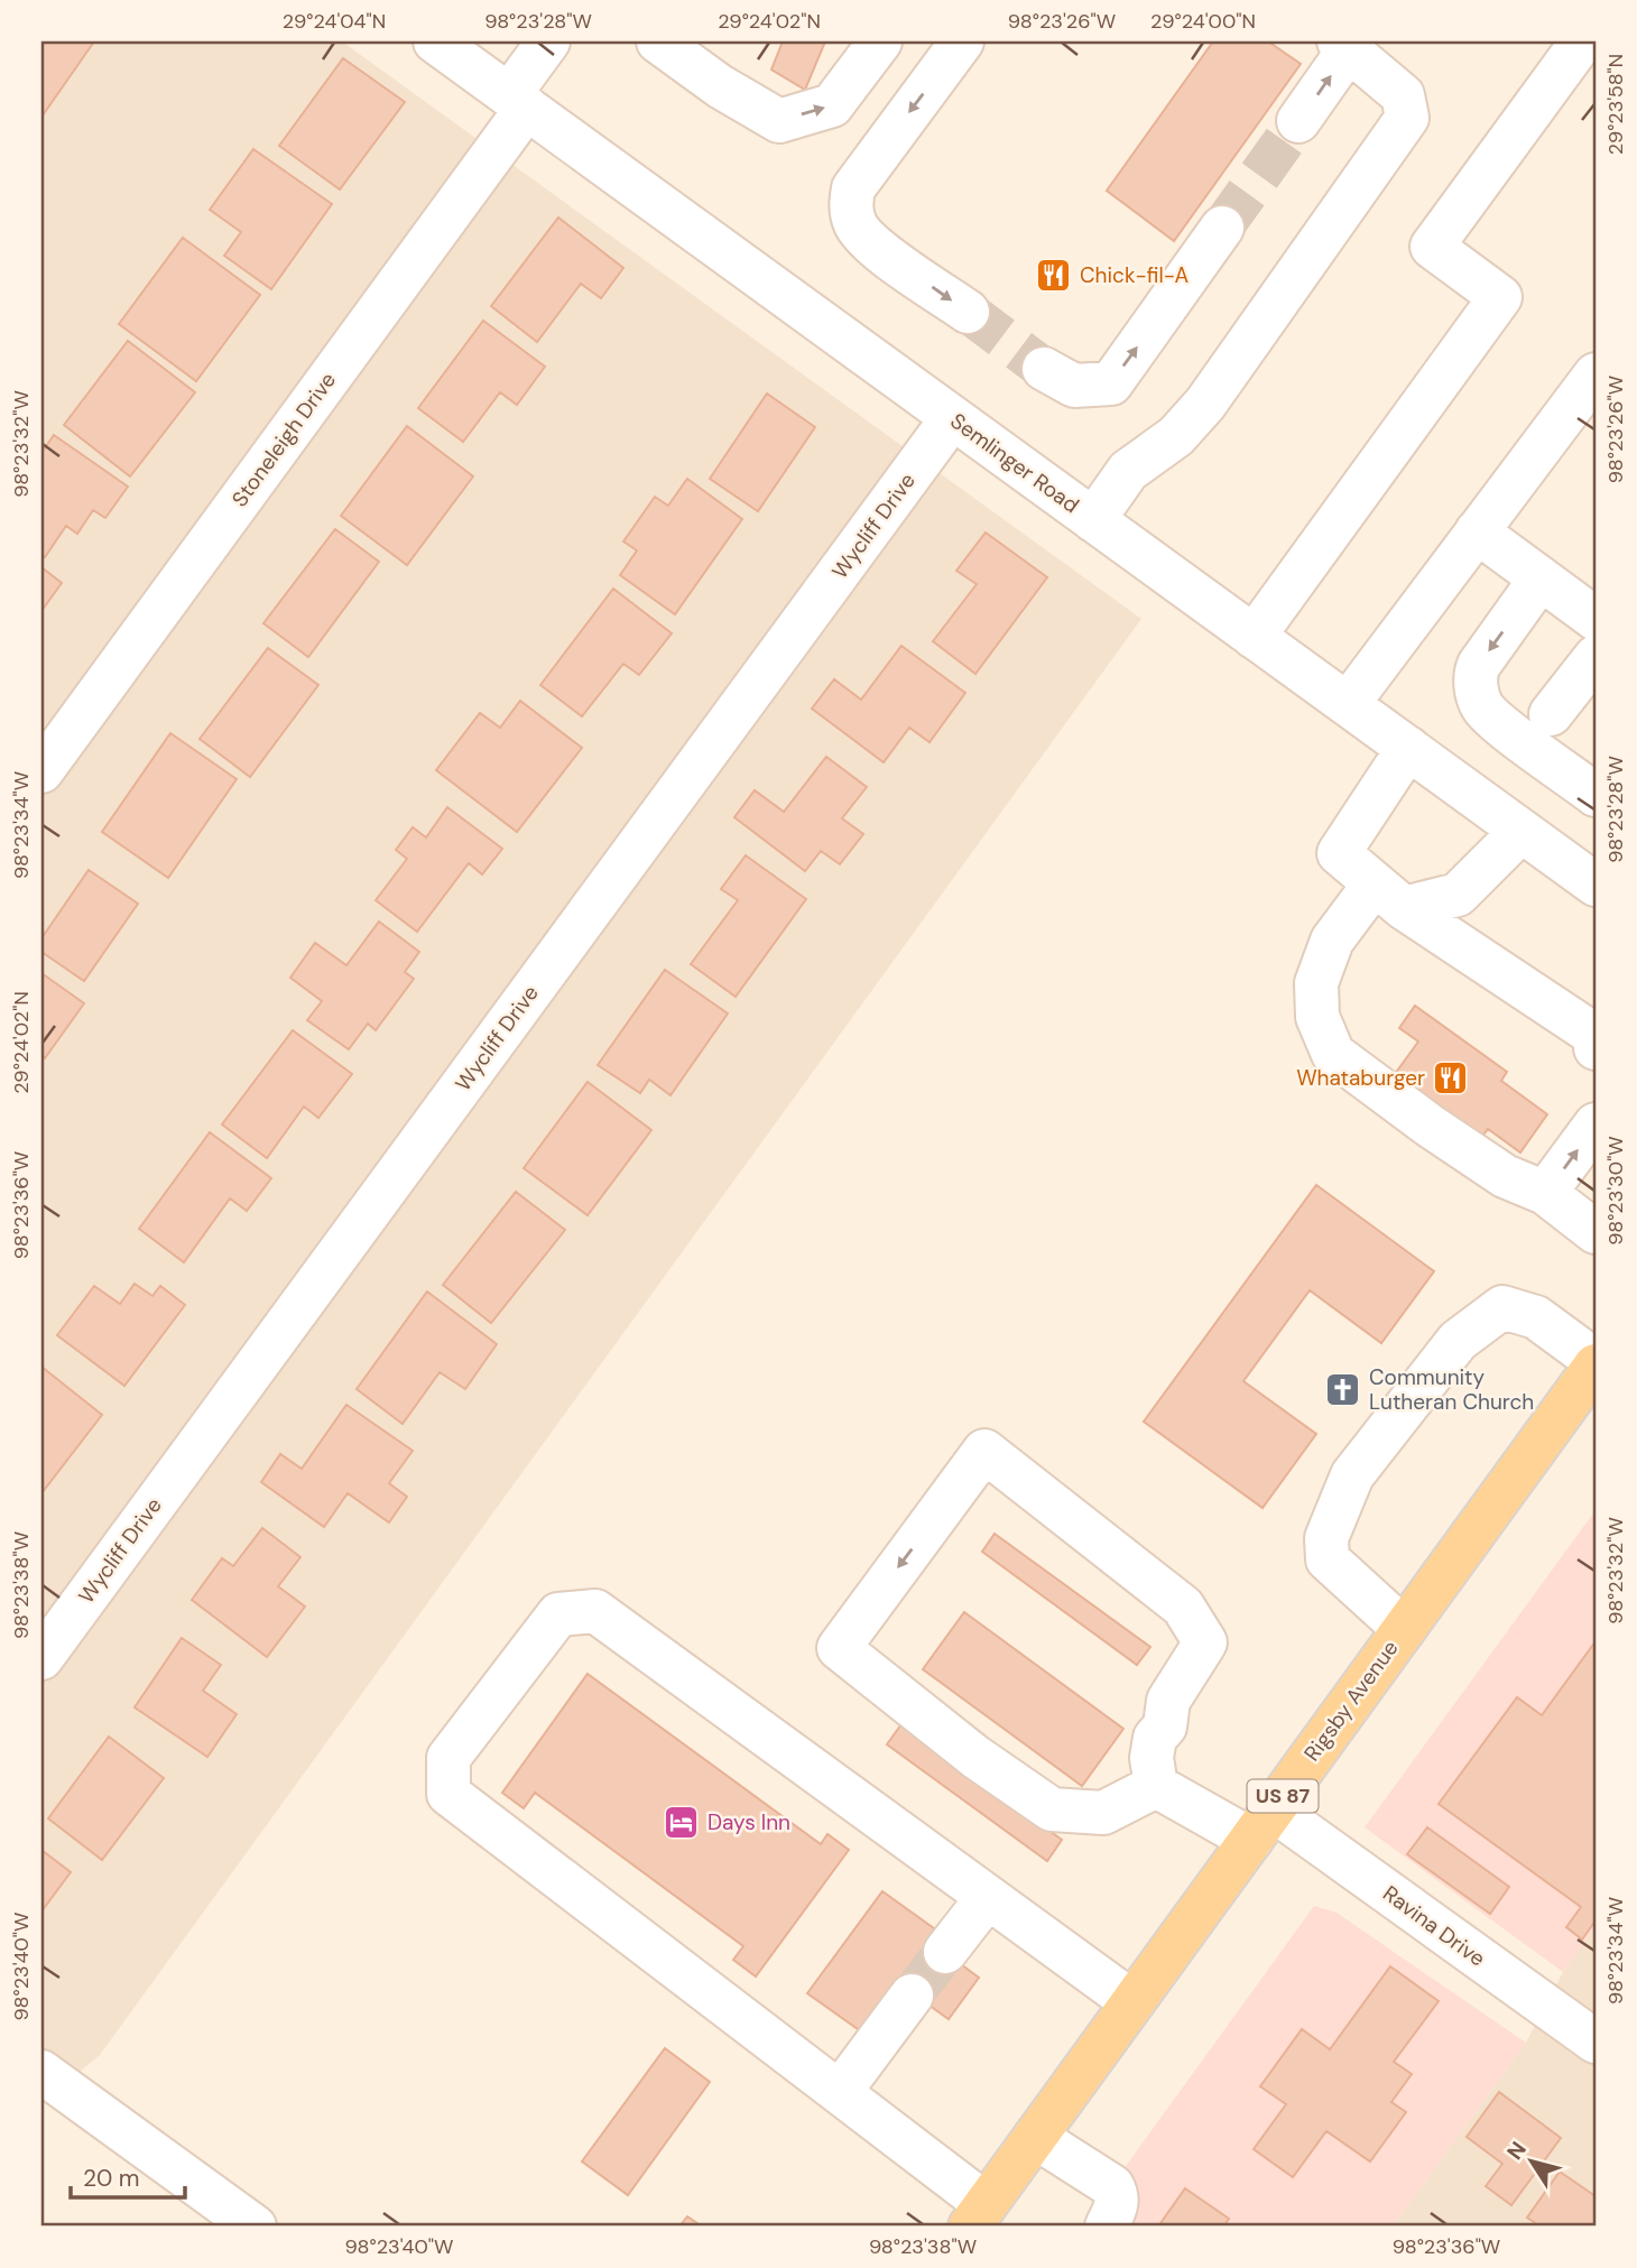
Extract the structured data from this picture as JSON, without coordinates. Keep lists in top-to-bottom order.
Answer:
{
  "streets": {
    "main road": ["Rigsby Avenue", "US 87"],
    "street": [
      "Stoneleigh Drive",
      "Semlinger Road",
      "Wycliff Drive",
      "Ravina Drive"
    ]
  },
  "crossings": [
    ["Stoneleigh Drive", "Semlinger Road"],
    ["Semlinger Road", "Wycliff Drive"],
    ["Rigsby Avenue", "Ravina Drive"]
  ],
  "places": {
    "restaurant": ["Chick-fil-A", "Whataburger"],
    "church": ["Community Lutheran Church"],
    "hotel": ["Days Inn"]
  },
  "scale_bar": "20 m",
  "north": "top left",
  "coordinates": [
    "29°24'04\"N",
    "98°23'28\"W",
    "29°24'02\"N",
    "98°23'26\"W",
    "29°24'00\"N",
    "29°23'58\"N",
    "98°23'32\"W",
    "98°23'34\"W",
    "98°23'30\"W",
    "98°23'36\"W",
    "98°23'38\"W",
    "98°23'40\"W"
  ]
}
